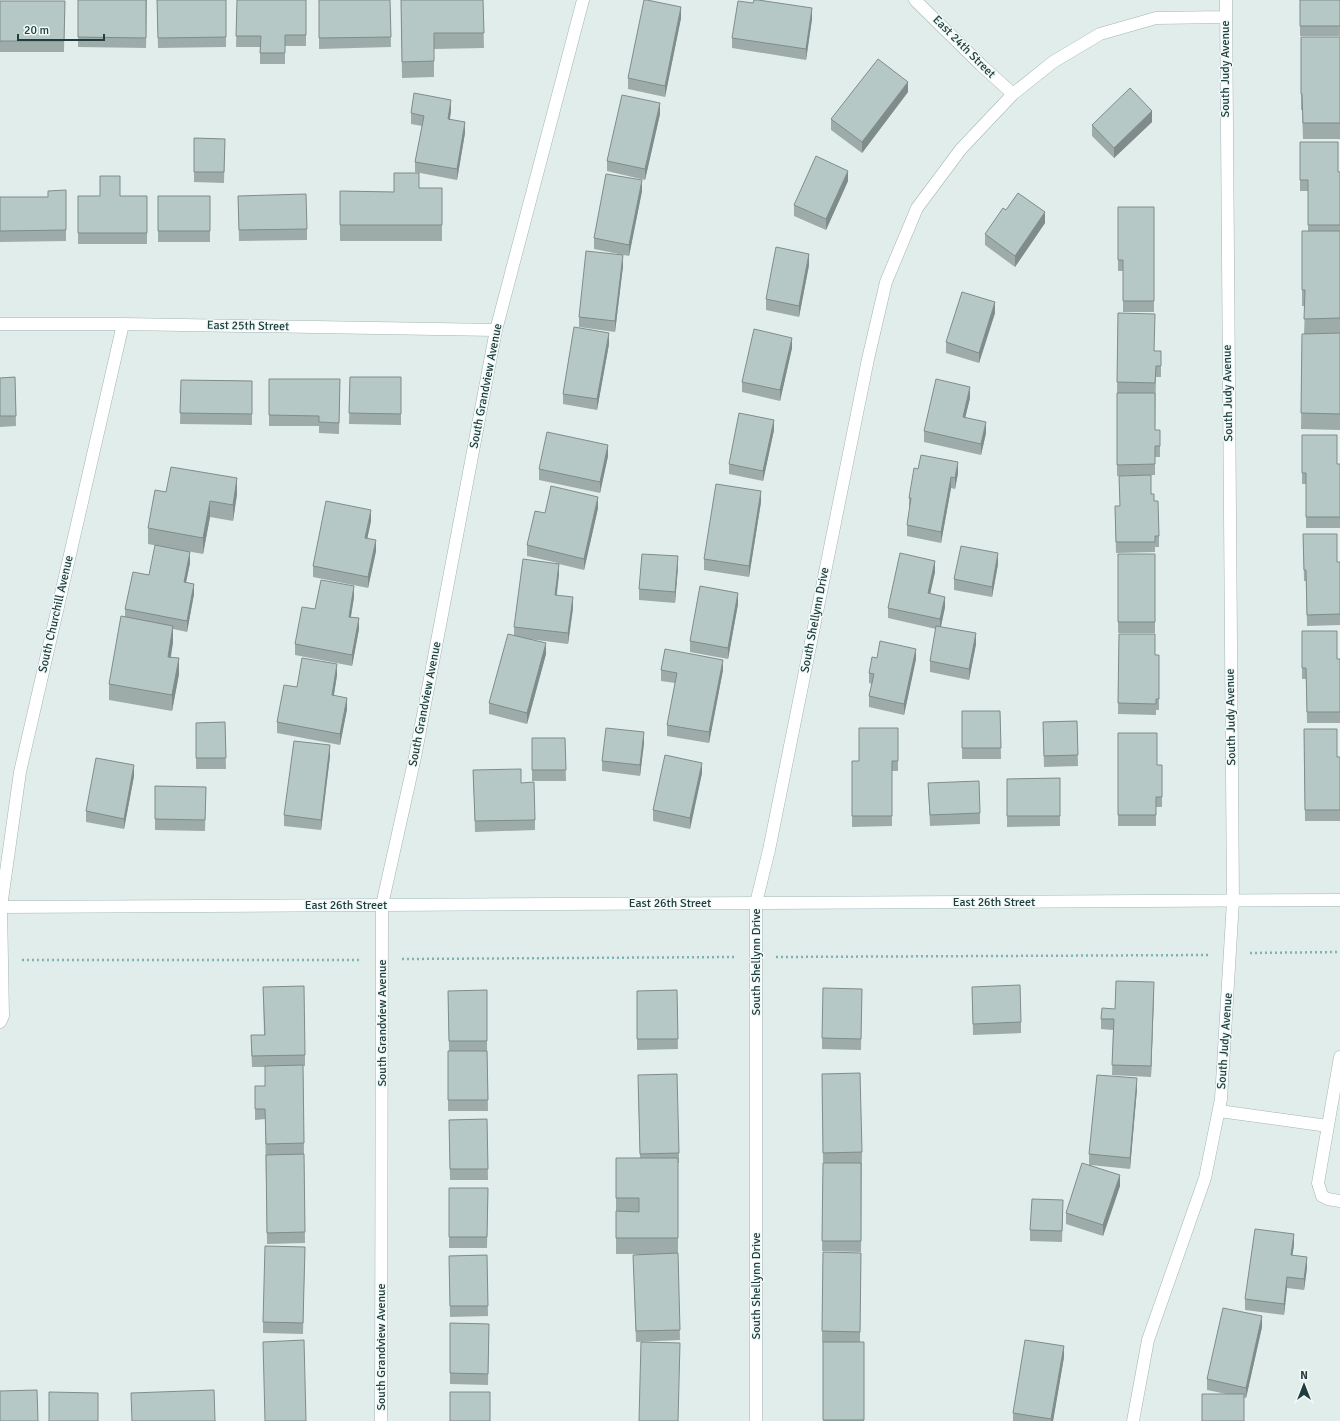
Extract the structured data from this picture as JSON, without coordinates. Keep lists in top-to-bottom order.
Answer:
{
  "streets": {
    "street": [
      "East 24th Street",
      "South Judy Avenue",
      "East 25th Street",
      "South Grandview Avenue",
      "South Churchill Avenue",
      "South Shellynn Drive",
      "East 26th Street"
    ]
  },
  "crossings": [
    ["East 24th Street", "South Shellynn Drive"],
    ["South Judy Avenue", "South Shellynn Drive"],
    ["South Judy Avenue", "East 26th Street"],
    ["East 25th Street", "South Grandview Avenue"],
    ["East 25th Street", "South Churchill Avenue"],
    ["South Grandview Avenue", "East 26th Street"],
    ["South Churchill Avenue", "East 26th Street"],
    ["South Shellynn Drive", "East 26th Street"]
  ],
  "scale_bar": "20 m",
  "north": "top"
}
